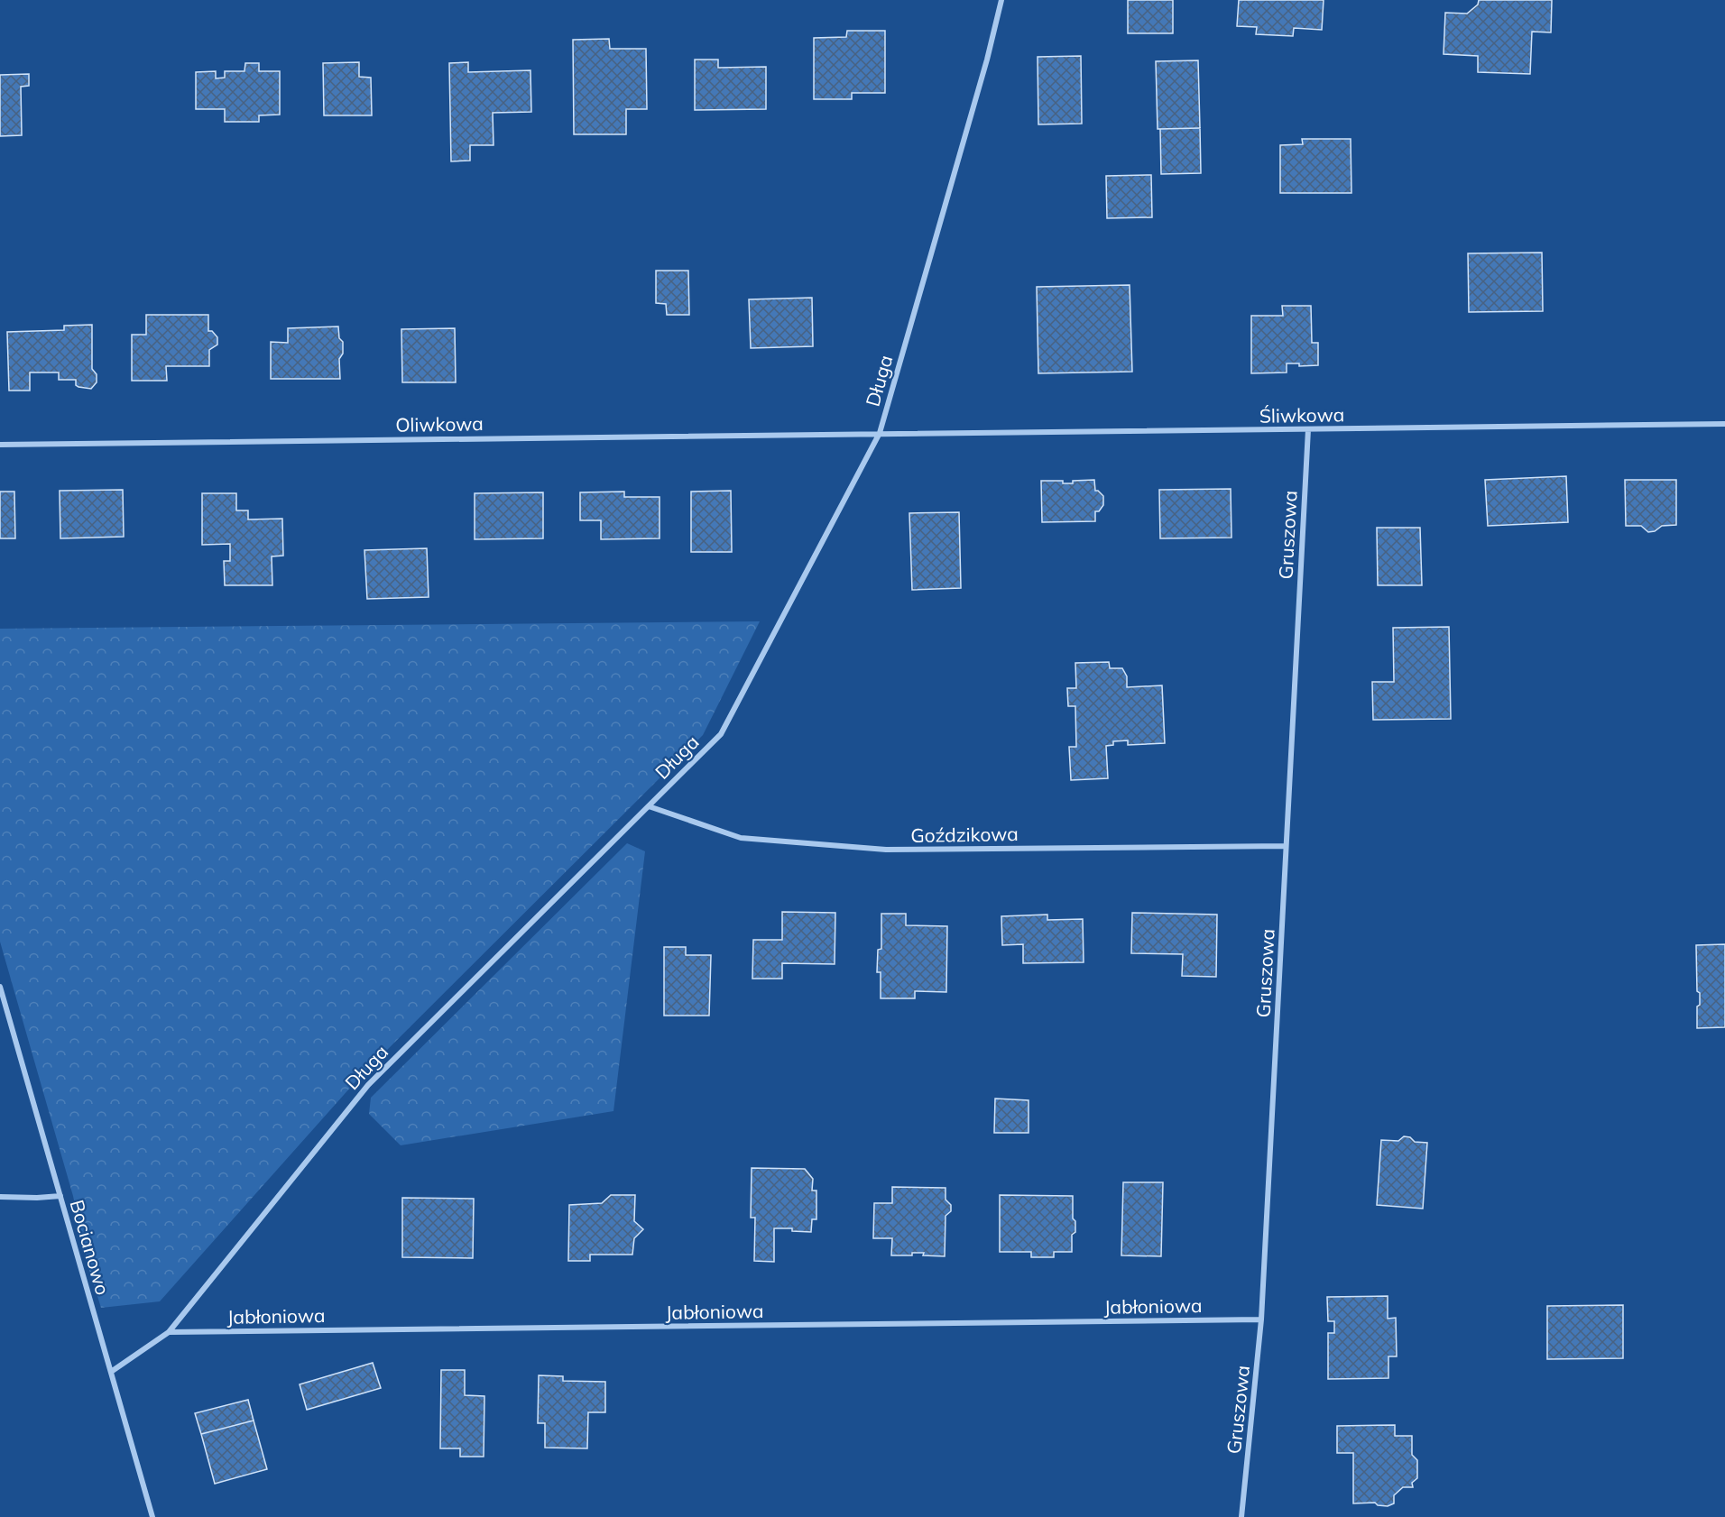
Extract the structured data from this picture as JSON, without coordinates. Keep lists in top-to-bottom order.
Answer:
{
  "streets": {
    "street": [
      "Długa",
      "Śliwkowa",
      "Oliwkowa",
      "Gruszowa",
      "Goździkowa",
      "Bocianowo",
      "Jabłoniowa"
    ]
  },
  "crossings": [
    ["Długa", "Śliwkowa"],
    ["Długa", "Oliwkowa"],
    ["Długa", "Goździkowa"],
    ["Długa", "Bocianowo"],
    ["Długa", "Jabłoniowa"],
    ["Śliwkowa", "Oliwkowa"],
    ["Śliwkowa", "Gruszowa"],
    ["Gruszowa", "Goździkowa"],
    ["Gruszowa", "Jabłoniowa"]
  ]
}
